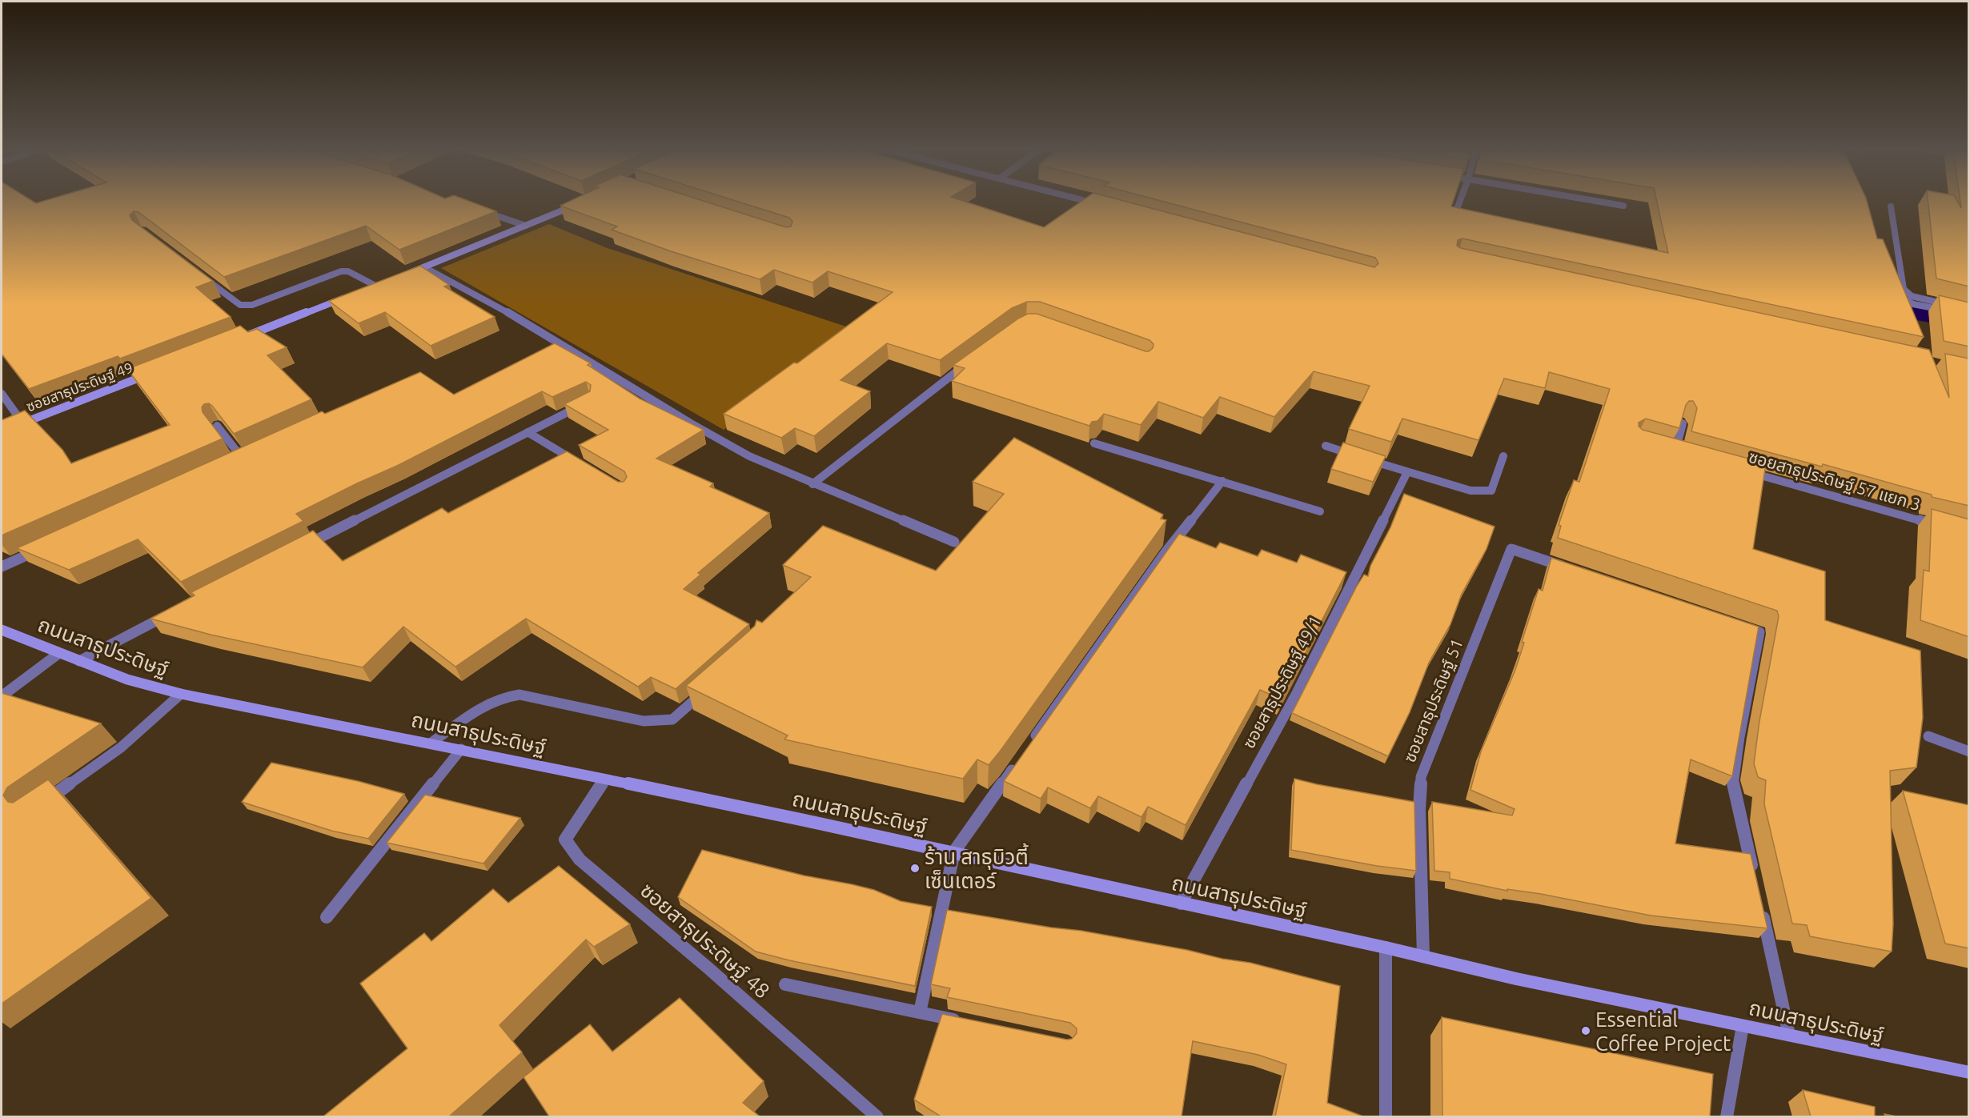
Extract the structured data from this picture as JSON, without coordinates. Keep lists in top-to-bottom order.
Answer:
{
  "streets": {
    "main road": ["ซอยสาธุประดิษฐ์ 49", "ถนนสาธุประดิษฐ์"],
    "street": [
      "ซอยสาธุประดิษฐ์ 57 แยก 3",
      "ซอยสาธุประดิษฐ์ 49/1",
      "ซอยสาธุประดิษฐ์ 51",
      "ซอยสาธุประดิษฐ์ 48"
    ]
  },
  "crossings": [
    ["ถนนสาธุประดิษฐ์", "ซอยสาธุประดิษฐ์ 49/1"],
    ["ถนนสาธุประดิษฐ์", "ซอยสาธุประดิษฐ์ 51"],
    ["ถนนสาธุประดิษฐ์", "ซอยสาธุประดิษฐ์ 48"]
  ],
  "places": ["ร้าน สาธุบิวตี้ เซ็นเตอร์", "Essential Coffee Project"]
}
